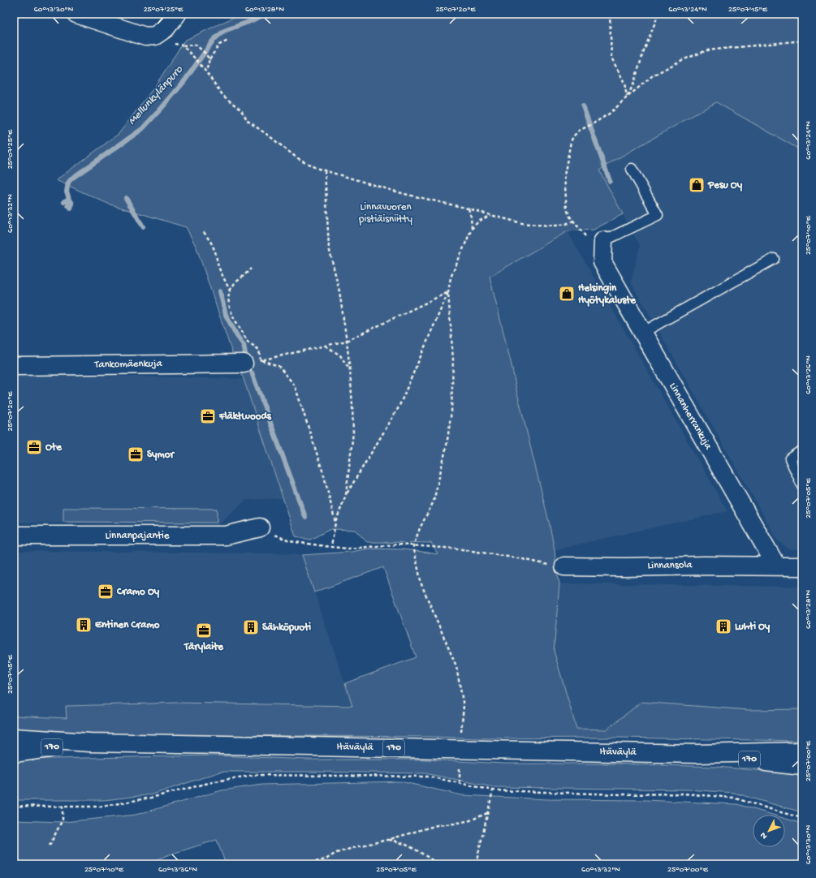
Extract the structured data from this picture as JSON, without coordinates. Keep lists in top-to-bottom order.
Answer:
{
  "streets": {
    "street": [
      "Tankomäenkuja",
      "Linnanherrankuja",
      "Linnanpajantie",
      "Linnansola",
      "170",
      "Itäväylä"
    ]
  },
  "crossings": [
    ["Linnanherrankuja", "Linnansola"]
  ],
  "water": ["Mellunkylänpuro"],
  "parks": ["Linnavuoren pistiäisniitty"],
  "places": {
    "shop": ["Pesu Oy", "Helsingin Hyötykaluste"],
    "office": [
      "Fläktwoods",
      "Ote",
      "Symor",
      "Cramo Oy",
      "Tärylaite"
    ],
    "building": ["Entinen Cramo", "Luhti Oy", "Sähköpuoti"]
  },
  "north": "bottom left",
  "coordinates": [
    "60°13'30\"N",
    "25°07'25\"E",
    "60°13'28\"N",
    "25°07'20\"E",
    "60°13'24\"N",
    "25°07'15\"E",
    "60°13'32\"N",
    "25°07'10\"E",
    "60°13'26\"N",
    "25°07'05\"E",
    "25°07'00\"E",
    "60°13'36\"N"
  ]
}
